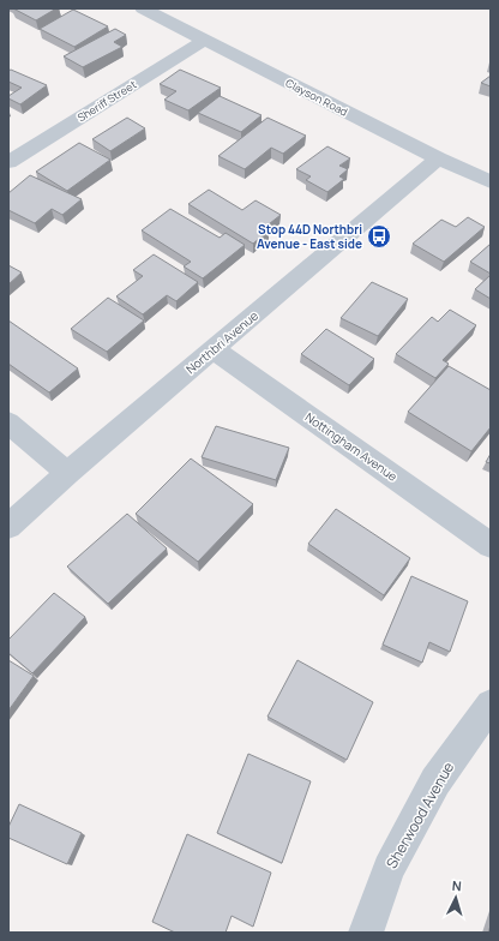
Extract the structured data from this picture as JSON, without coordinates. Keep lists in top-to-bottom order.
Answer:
{
  "streets": {
    "street": [
      "Clayson Road",
      "Sheriff Street",
      "Northbri Avenue",
      "Nottingham Avenue",
      "Sherwood Avenue"
    ]
  },
  "crossings": [
    ["Clayson Road", "Sheriff Street"],
    ["Clayson Road", "Northbri Avenue"],
    ["Northbri Avenue", "Nottingham Avenue"]
  ],
  "places": {
    "bus stop": ["Stop 44D Northbri Avenue - East side"]
  },
  "north": "top"
}
